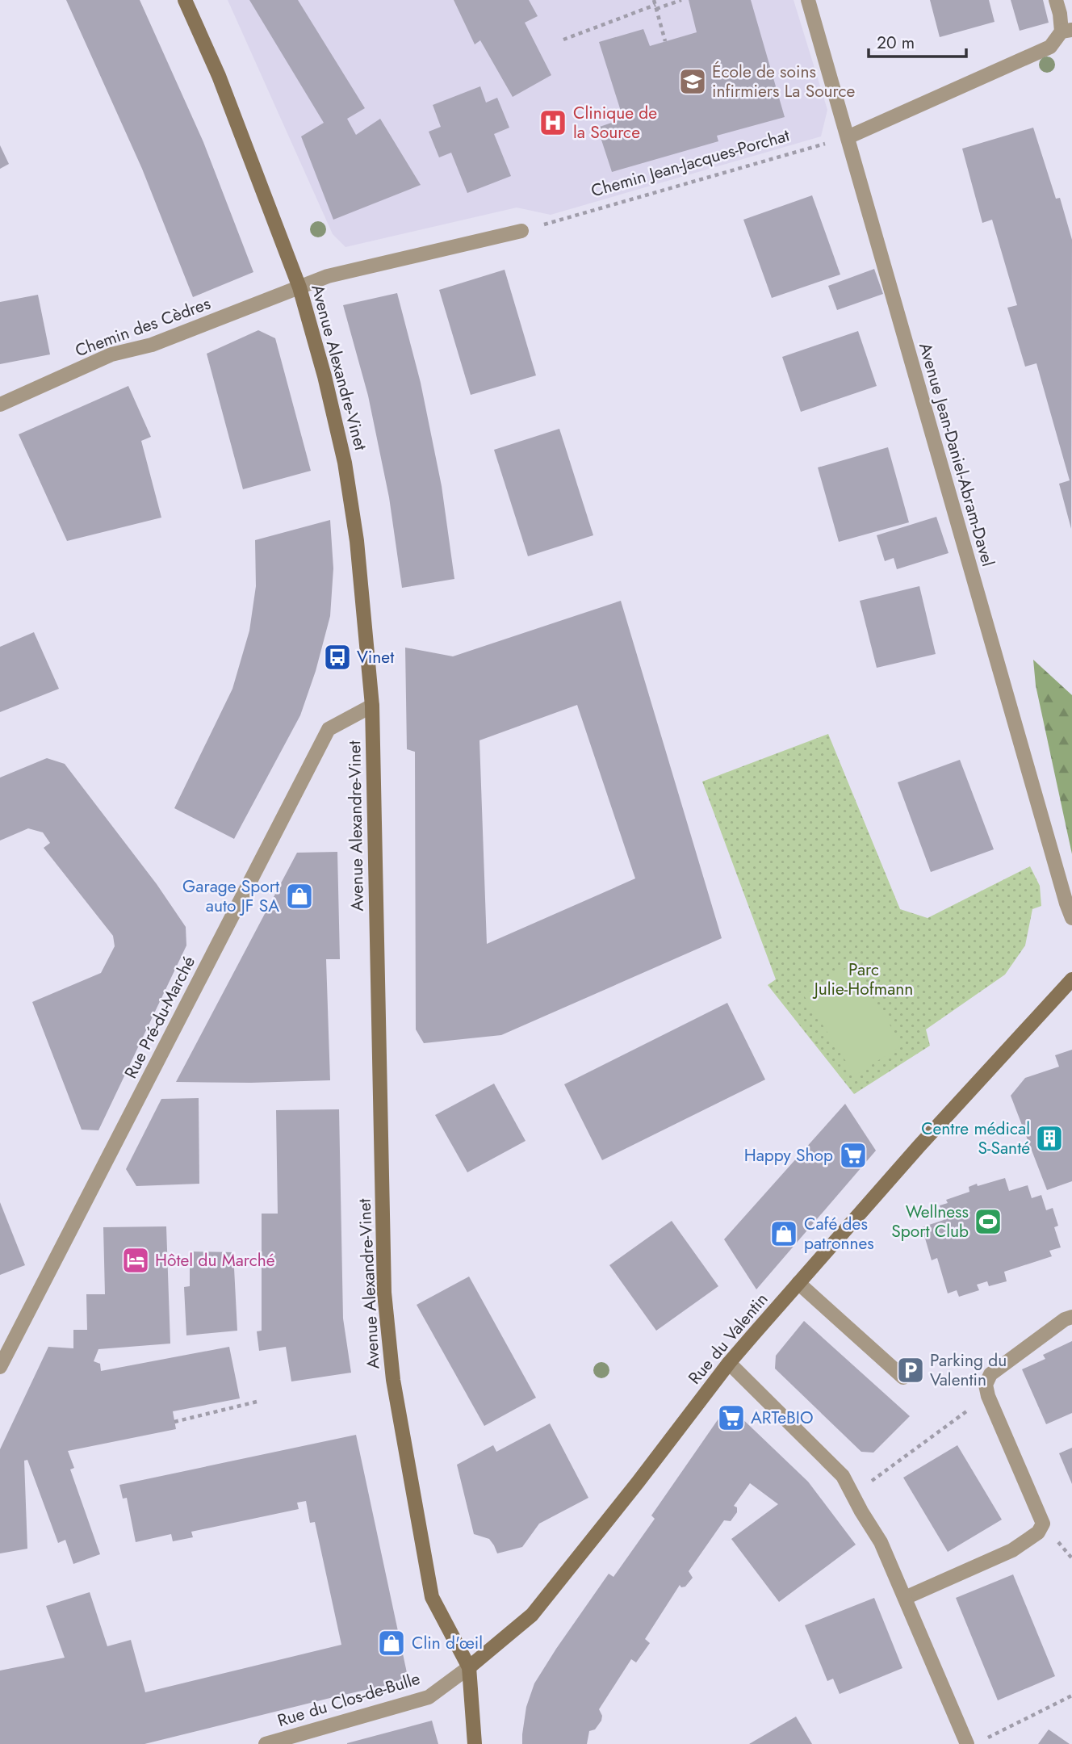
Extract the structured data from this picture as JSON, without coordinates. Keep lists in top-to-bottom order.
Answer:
{
  "streets": {
    "street": [
      "Chemin des Cèdres",
      "Avenue Alexandre-Vinet",
      "Avenue Jean-Daniel-Abram-Davel",
      "Rue Pré-du-Marché",
      "Rue du Valentin",
      "Rue du Clos-de-Bulle"
    ],
    "path": ["Chemin Jean-Jacques-Porchat"]
  },
  "crossings": [
    ["Chemin Jean-Jacques-Porchat", "Avenue Jean-Daniel-Abram-Davel"],
    ["Chemin des Cèdres", "Avenue Alexandre-Vinet"],
    ["Avenue Alexandre-Vinet", "Rue Pré-du-Marché"],
    ["Avenue Alexandre-Vinet", "Rue du Valentin"],
    ["Avenue Alexandre-Vinet", "Rue du Clos-de-Bulle"],
    ["Rue du Valentin", "Rue du Clos-de-Bulle"]
  ],
  "parks": ["Parc Julie-Hofmann"],
  "places": {
    "school or university": ["École de soins infirmiers La Source"],
    "hospital": ["Clinique de la Source"],
    "bus stop": ["Vinet"],
    "shop": ["Garage Sport auto JF SA", "Café des patronnes", "Clin d'œil"],
    "building": ["Centre médical S-Santé"],
    "supermarket": ["Happy Shop", "ARTeBIO"],
    "sports": ["Wellness Sport Club"],
    "hotel": ["Hôtel du Marché"],
    "parking": ["Parking du Valentin"]
  },
  "scale_bar": "20 m"
}
